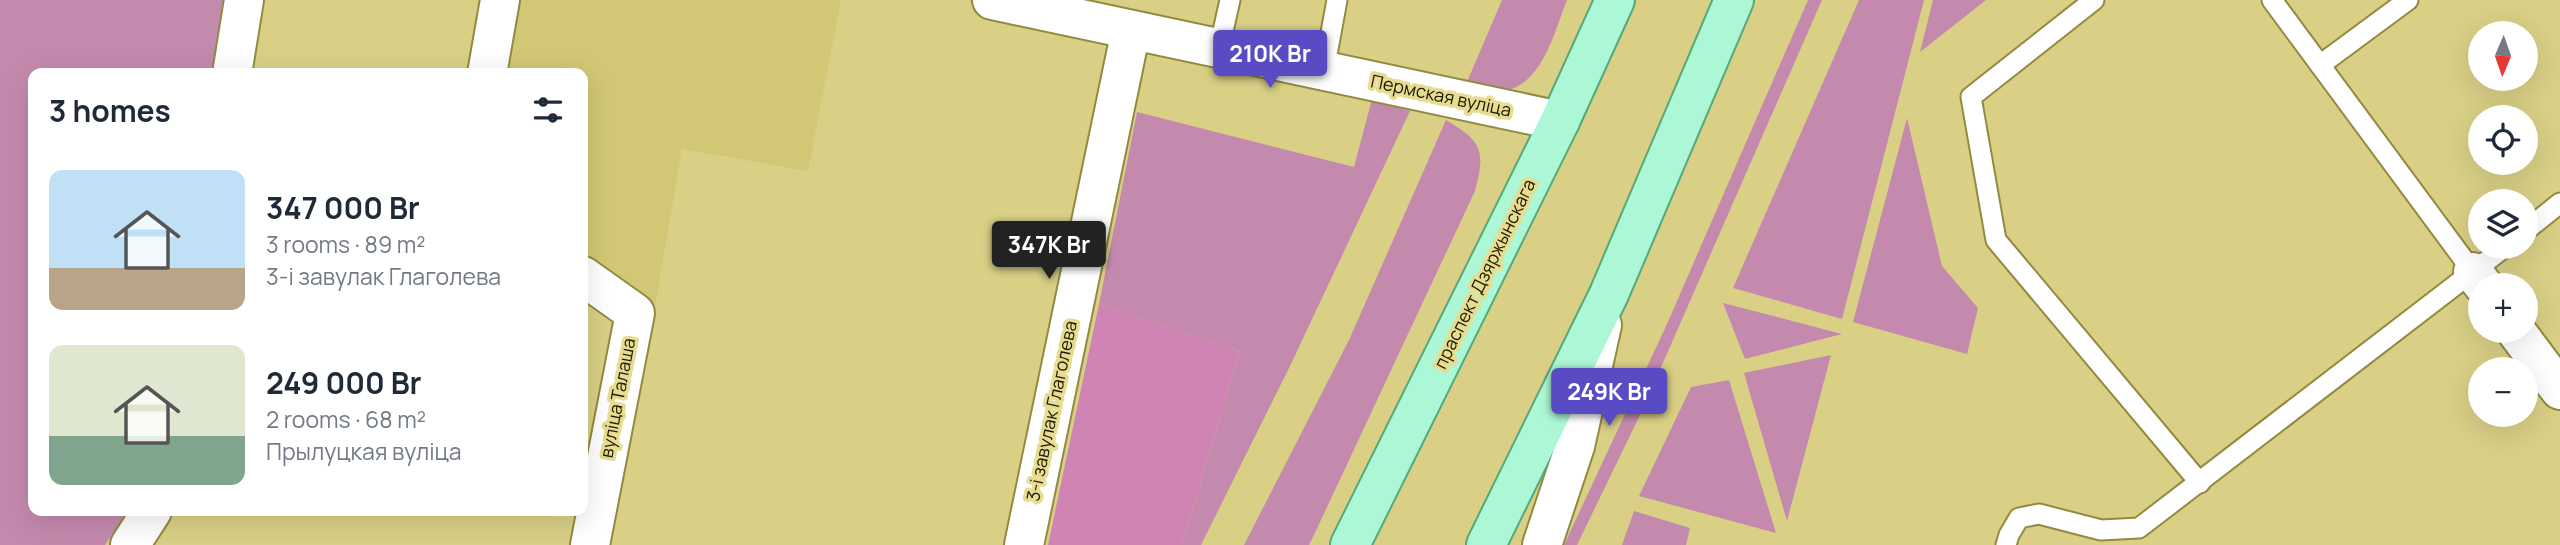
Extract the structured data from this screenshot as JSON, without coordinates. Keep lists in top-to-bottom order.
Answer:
{
  "streets": {
    "main road": ["праспект Дзяржынскага"],
    "street": ["Пермская вуліца", "вуліца Талаша", "3-і завулак Глаголева"]
  },
  "crossings": [
    ["Пермская вуліца", "праспект Дзяржынскага"],
    ["Пермская вуліца", "3-і завулак Глаголева"]
  ],
  "north": "bottom",
  "page": {
    "map_buttons": ["+", "−"],
    "price": ["210K Br", "347K Br", "249K Br"],
    "heading": "3 homes",
    "list": [
      {
        "name": "347 000 Br",
        "note": "3 rooms · 89 m² · 3-і завулак Глаголева"
      },
      {
        "name": "249 000 Br",
        "note": "2 rooms · 68 m² · Прылуцкая вуліца"
      }
    ]
  }
}
